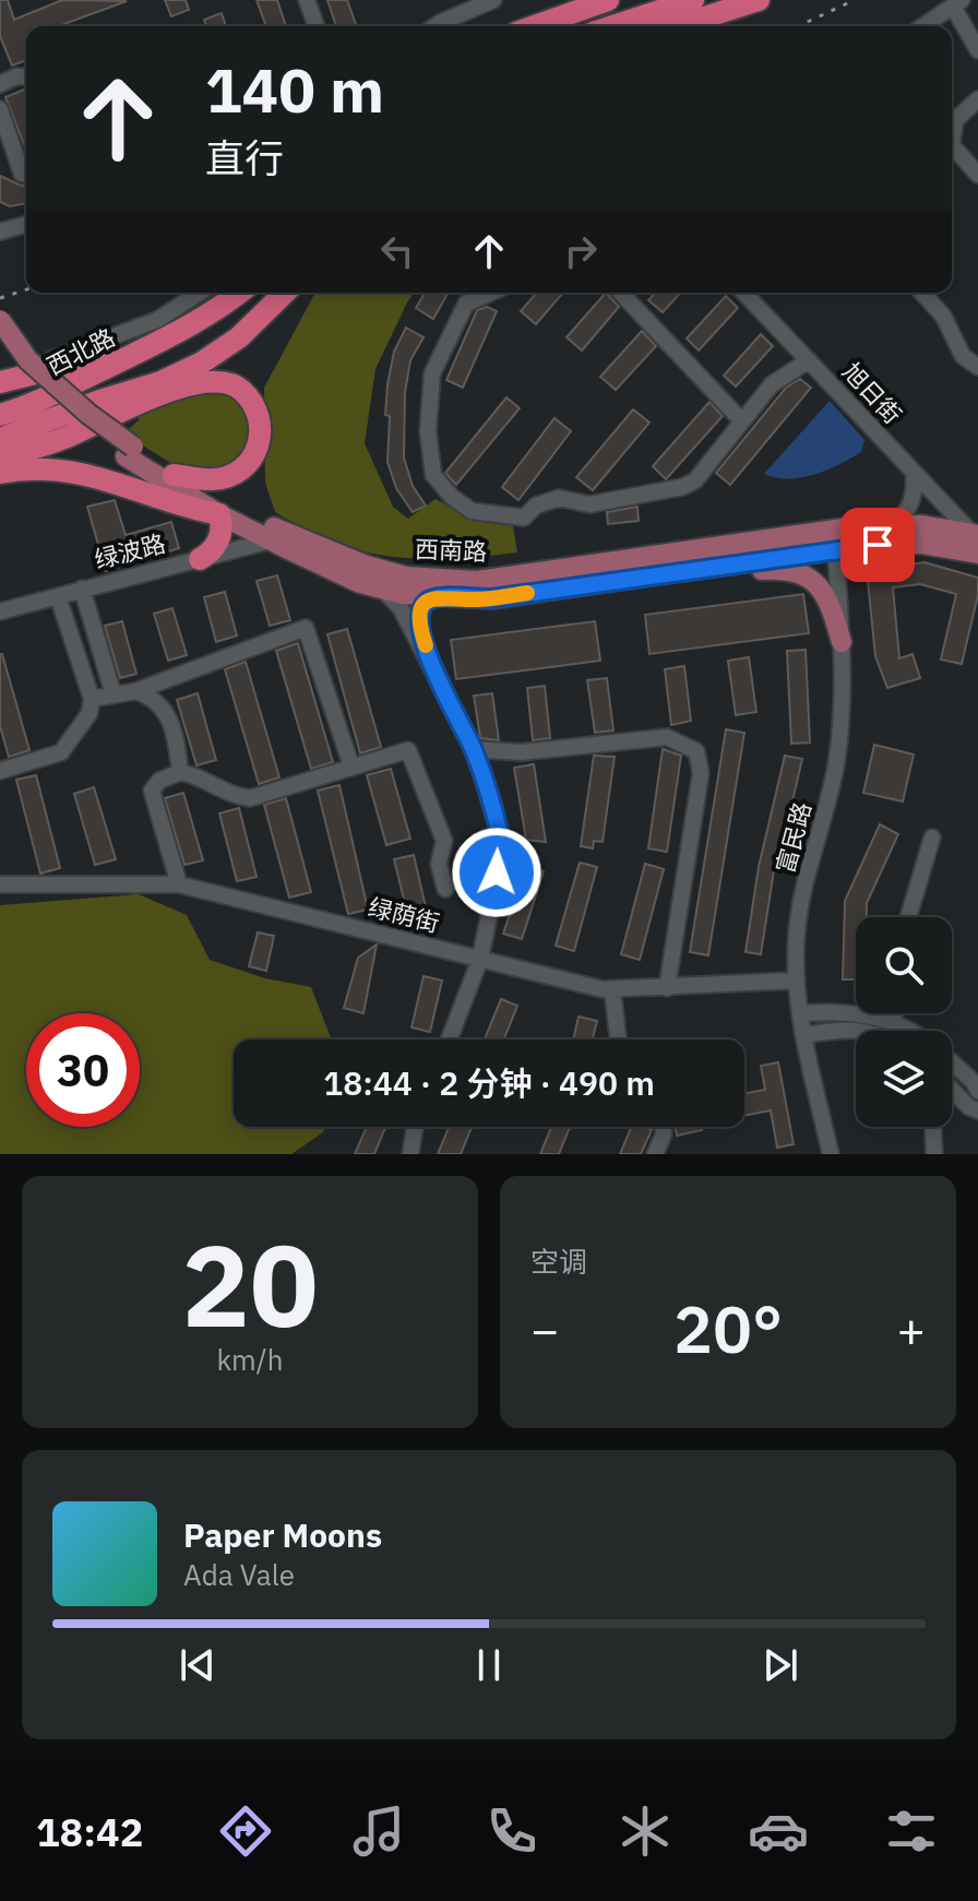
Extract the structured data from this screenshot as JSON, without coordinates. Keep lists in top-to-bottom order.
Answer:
{
  "streets": {
    "highway": ["西北路"],
    "main road": ["西南路"],
    "street": [
      "旭日街",
      "绿波路",
      "富民路",
      "绿荫街"
    ]
  },
  "crossings": [
    ["旭日街", "西南路"],
    ["西南路", "绿波路"],
    ["西南路", "富民路"],
    ["富民路", "绿荫街"]
  ],
  "page": {
    "turn": ["140 m", "直行"],
    "limit": "30",
    "trip": "18:44 · 2 分钟 · 490 m",
    "tile": [
      ["20", "km/h"],
      "空调"
    ],
    "heat": ["−", "20°", "+"],
    "song": ["Paper Moons", "Ada Vale"],
    "tabs": "18:42"
  }
}
